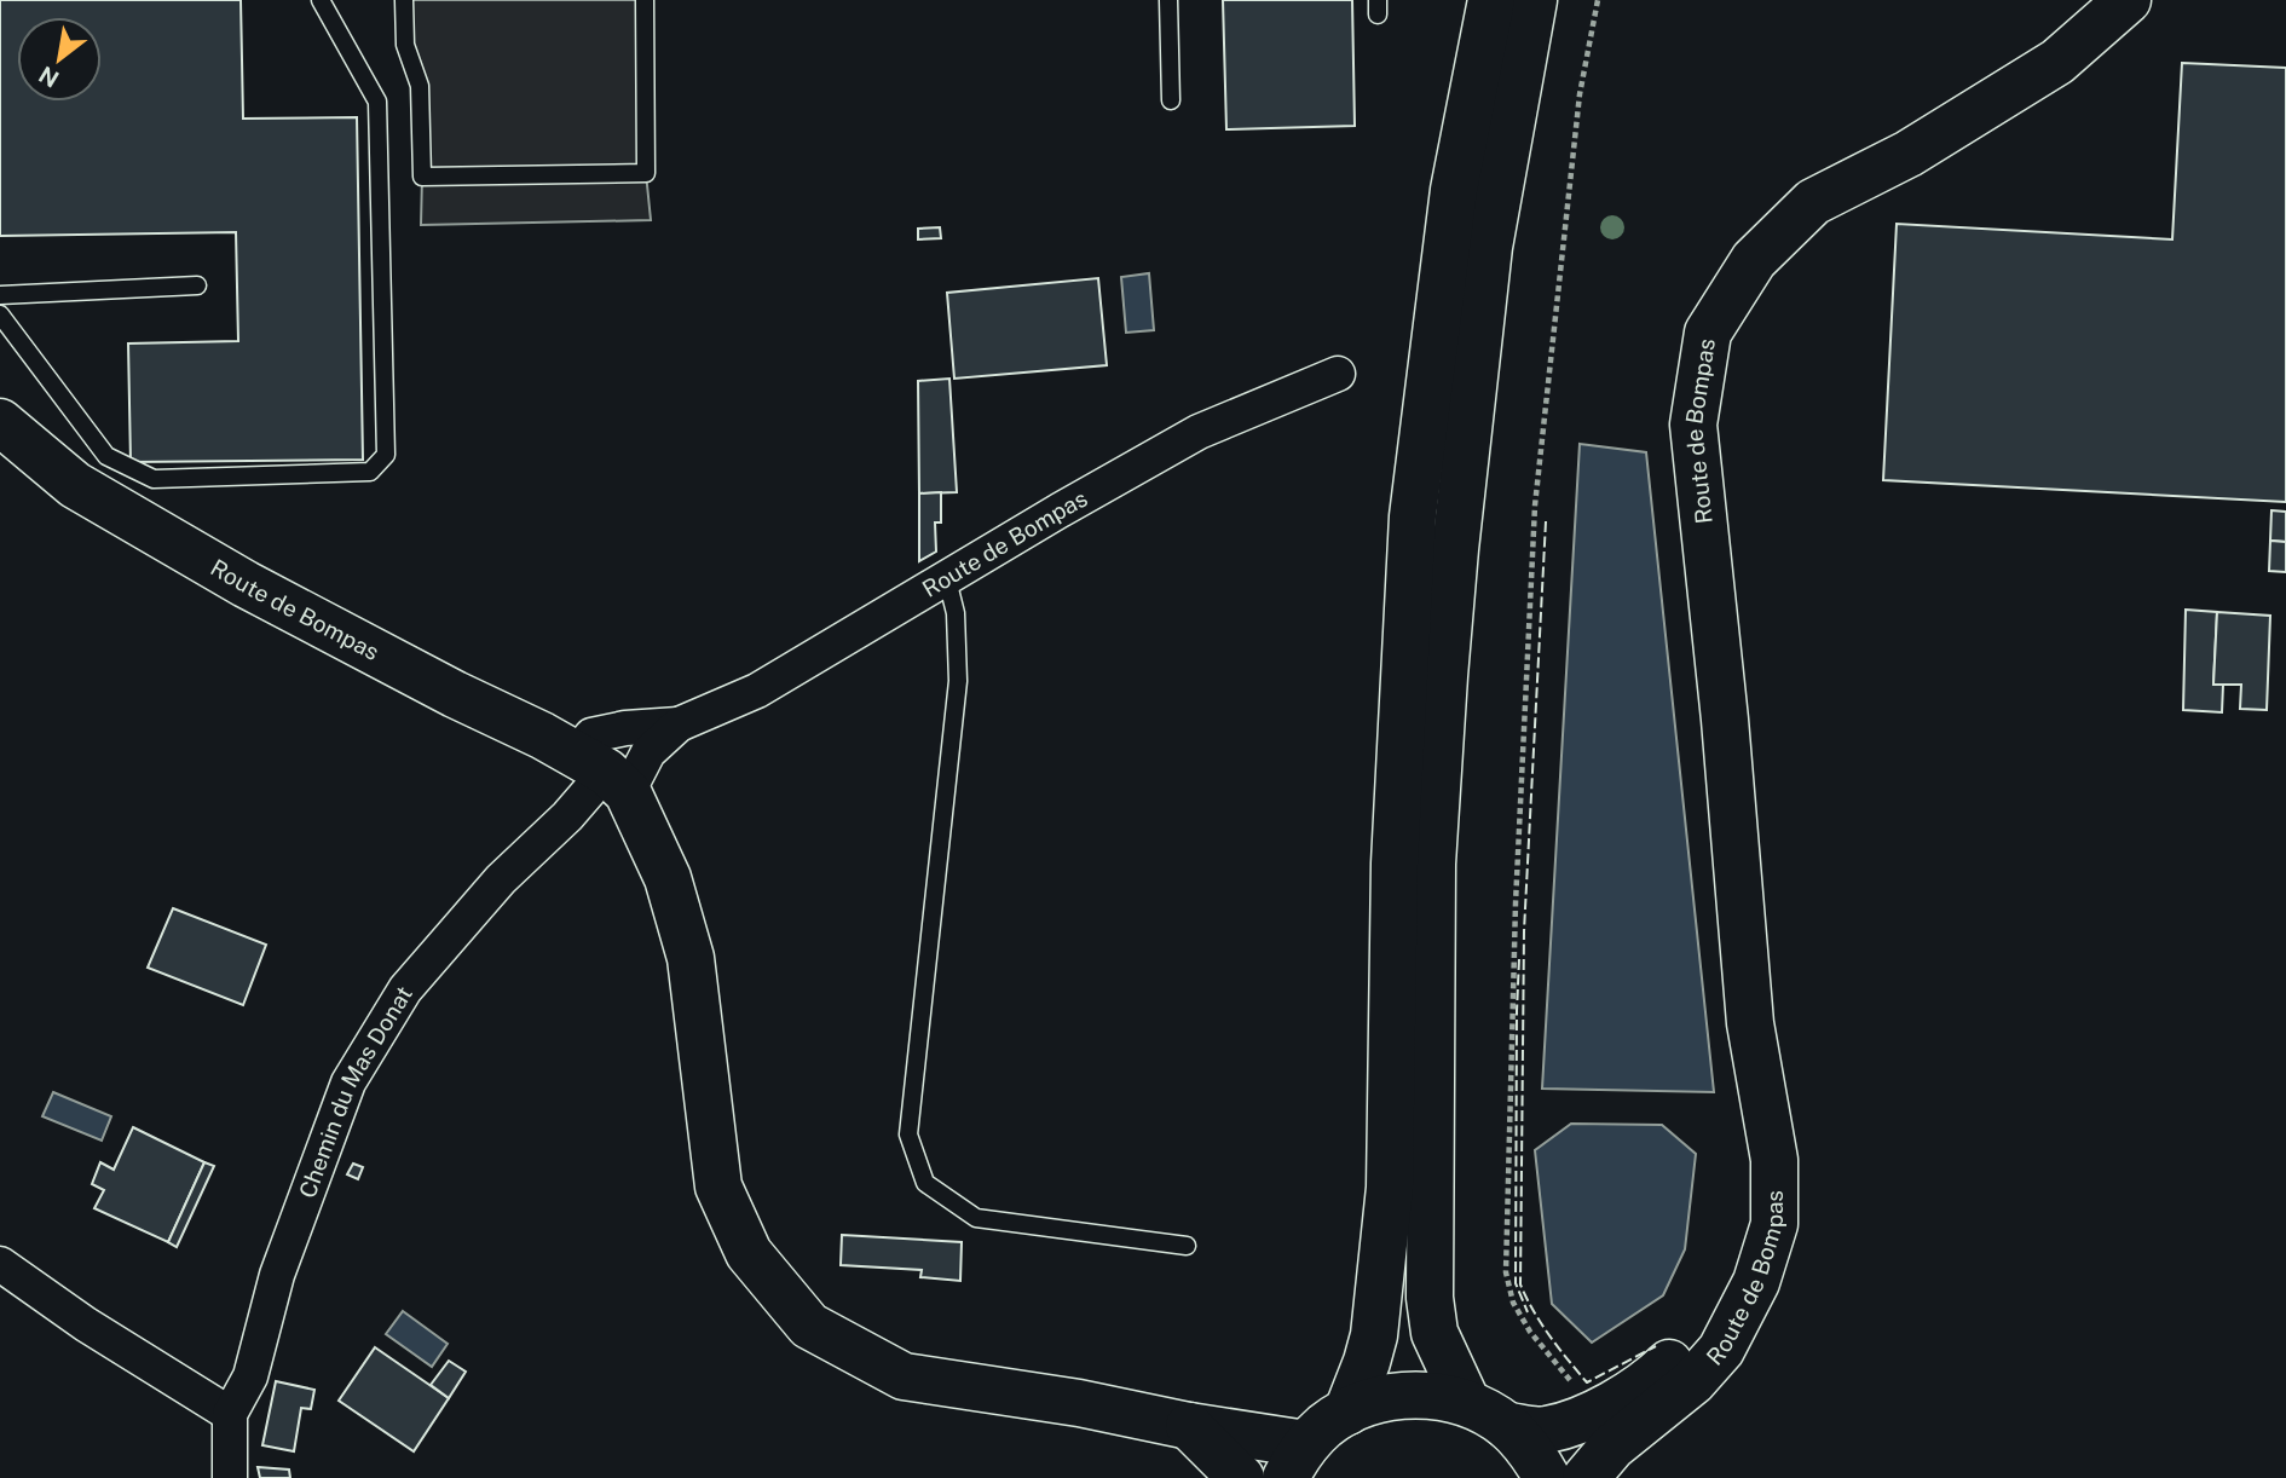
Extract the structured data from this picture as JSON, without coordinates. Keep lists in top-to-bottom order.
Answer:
{
  "streets": {
    "main road": ["Route de Bompas"],
    "street": ["Chemin du Mas Donat"]
  },
  "crossings": [
    ["Route de Bompas", "Chemin du Mas Donat"]
  ],
  "north": "bottom left"
}
